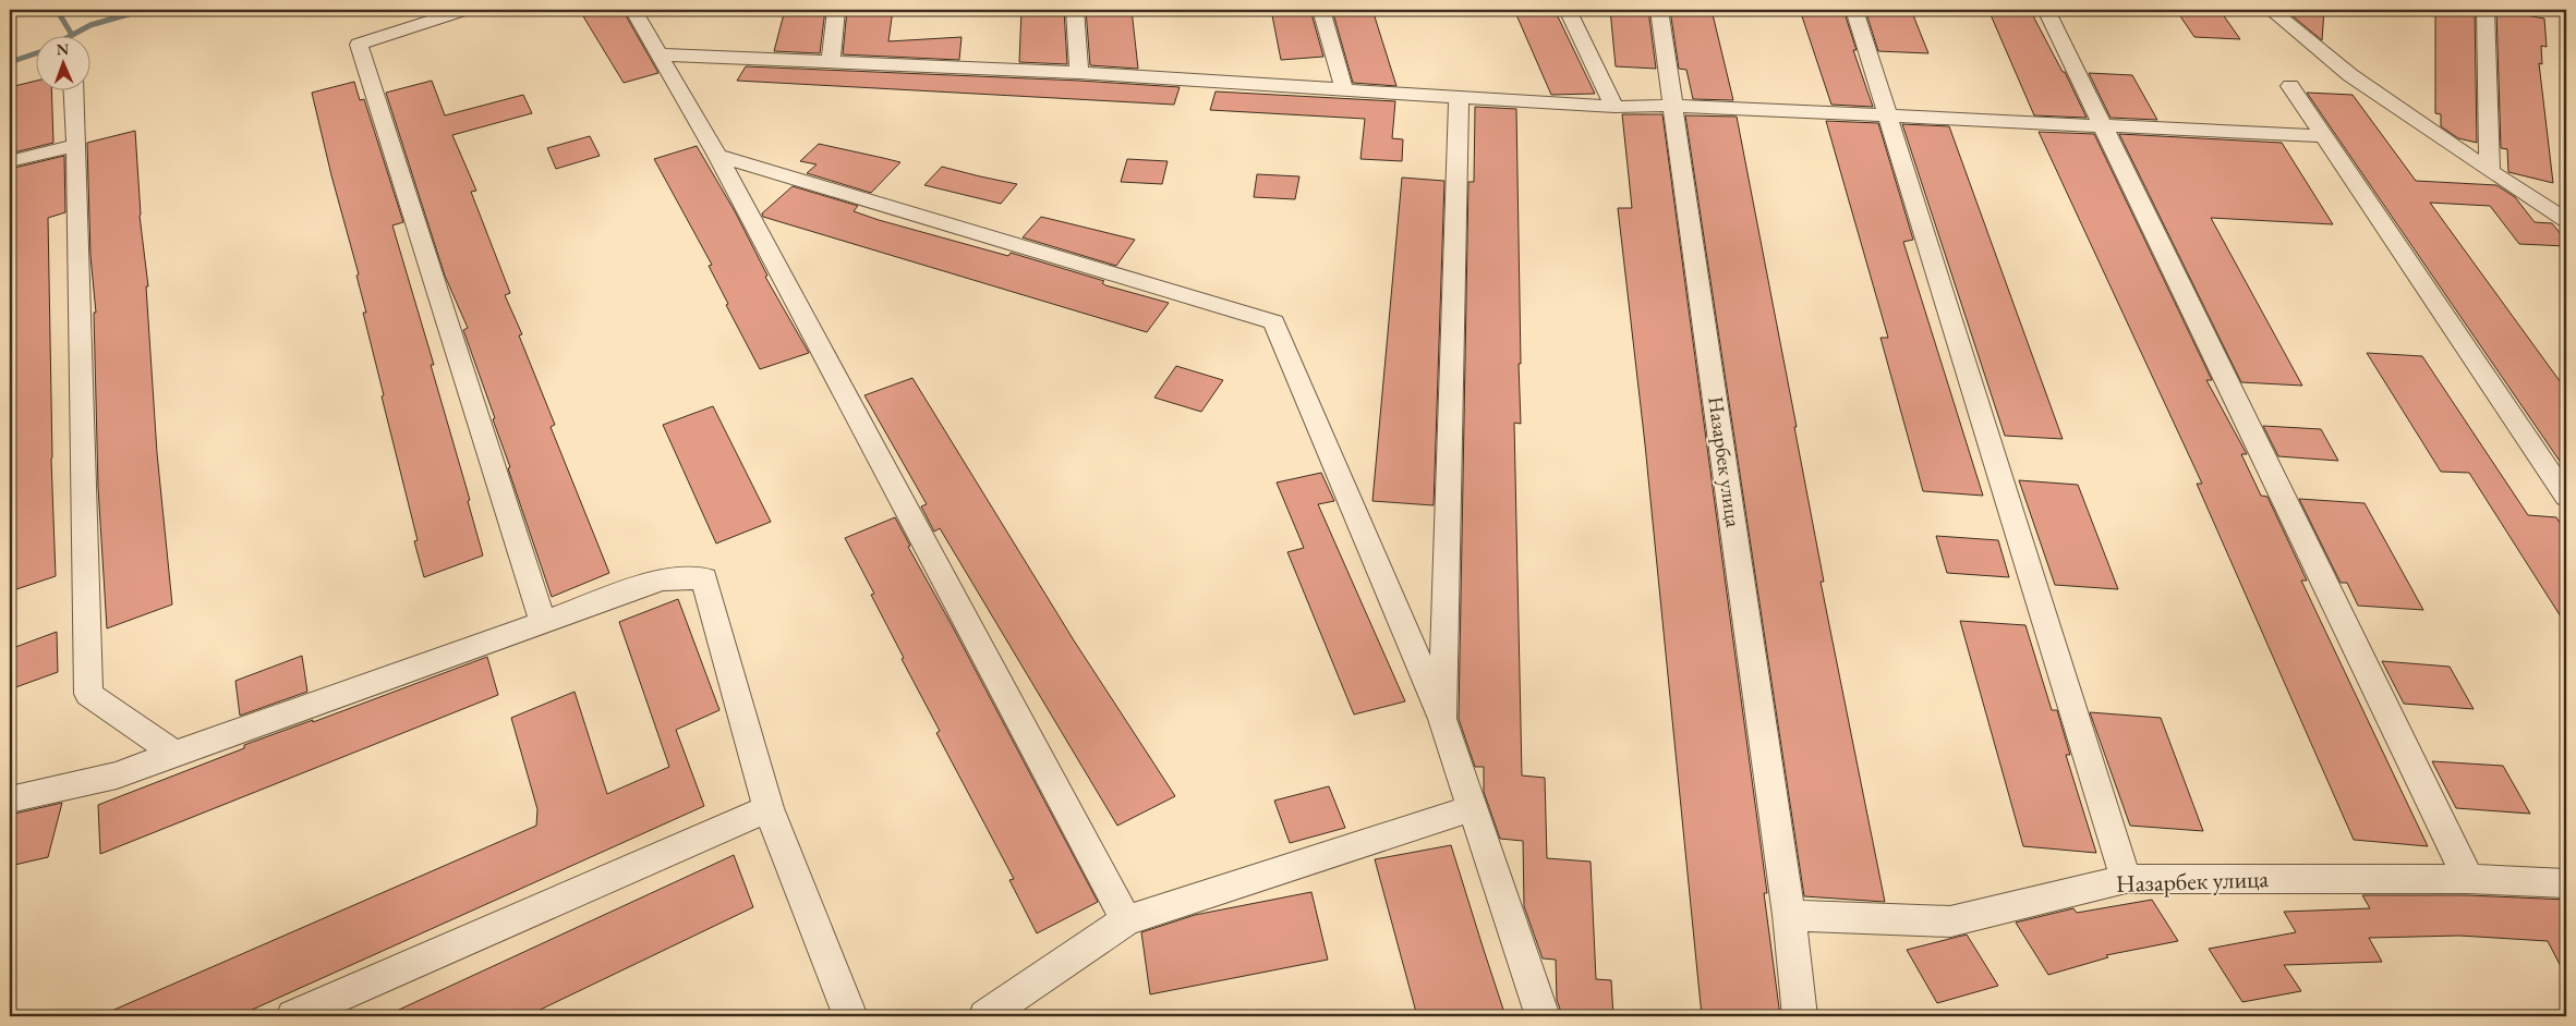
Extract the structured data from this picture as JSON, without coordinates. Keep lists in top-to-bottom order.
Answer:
{
  "streets": {
    "street": ["Назарбек улица"]
  },
  "north": "top"
}
